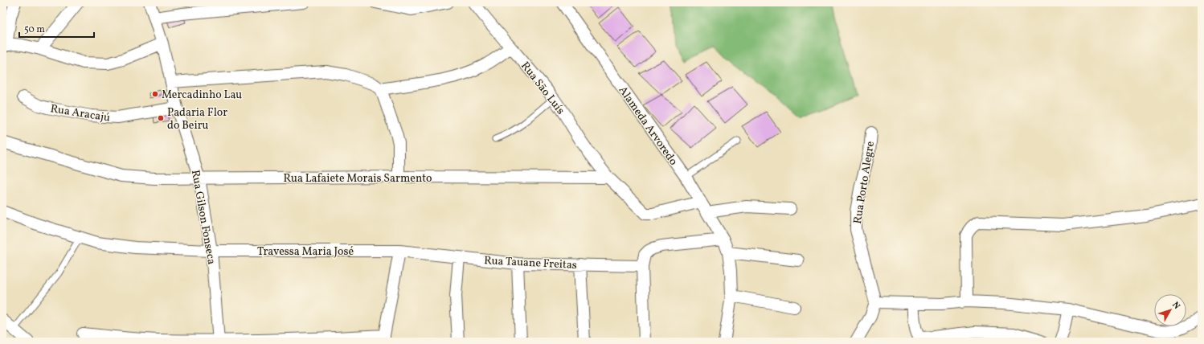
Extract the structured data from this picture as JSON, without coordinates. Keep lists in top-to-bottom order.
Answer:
{
  "streets": {
    "street": [
      "Rua São Luís",
      "Rua Aracajú",
      "Alameda Arvoredo",
      "Rua Lafaiete Morais Sarmento",
      "Rua Porto Alegre",
      "Rua Gilson Fonseca",
      "Travessa Maria José",
      "Rua Tauane Freitas"
    ]
  },
  "crossings": [
    ["Rua São Luís", "Rua Lafaiete Morais Sarmento"],
    ["Rua Aracajú", "Rua Gilson Fonseca"],
    ["Rua Lafaiete Morais Sarmento", "Rua Gilson Fonseca"],
    ["Rua Gilson Fonseca", "Travessa Maria José"],
    ["Travessa Maria José", "Rua Tauane Freitas"]
  ],
  "places": ["Mercadinho Lau", "Padaria Flor do Beiru"],
  "scale_bar": "50 m",
  "north": "top right"
}
